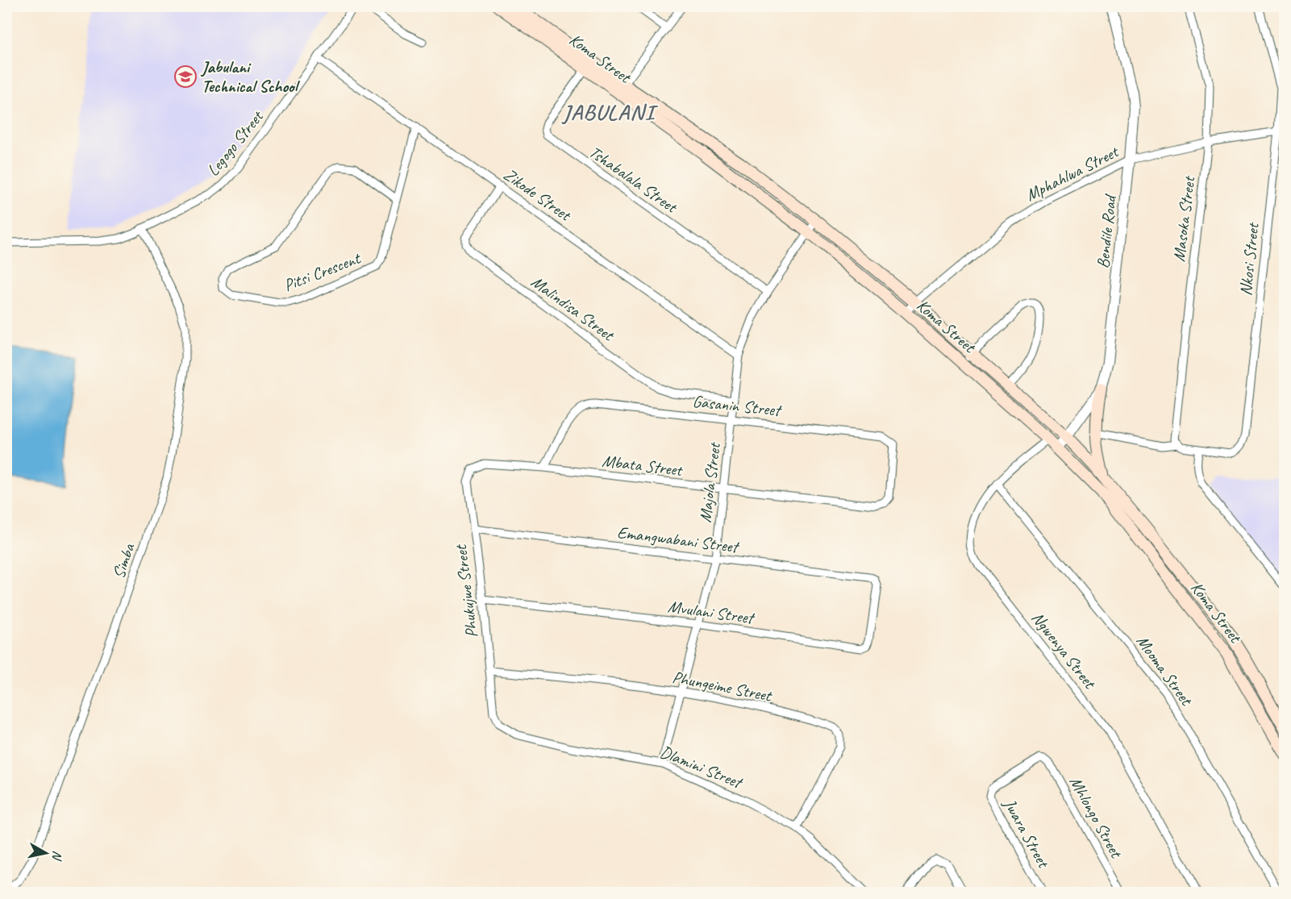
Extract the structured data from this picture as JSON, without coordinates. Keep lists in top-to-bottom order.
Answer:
{
  "streets": {
    "main road": ["Koma Street"],
    "street": [
      "Legogo Street",
      "Mphahlwa Street",
      "Tshabalala Street",
      "Zikode Street",
      "Masoka Street",
      "Bendile Road",
      "Nkosi Street",
      "Pitsi Crescent",
      "Malindisa Street",
      "Gasanin Street",
      "Mbata Street",
      "Majola Street",
      "Emangwabani Street",
      "Simba",
      "Phukujwe Street",
      "Mvulani Street",
      "Ngwenya Street",
      "Mooma Street",
      "Phungeime Street",
      "Dlamini Street",
      "Mhlongo Street",
      "Jwara Street"
    ]
  },
  "crossings": [
    ["Koma Street", "Mphahlwa Street"],
    ["Koma Street", "Tshabalala Street"],
    ["Koma Street", "Bendile Road"],
    ["Koma Street", "Majola Street"],
    ["Koma Street", "Ngwenya Street"],
    ["Legogo Street", "Zikode Street"],
    ["Legogo Street", "Simba"],
    ["Mphahlwa Street", "Masoka Street"],
    ["Mphahlwa Street", "Bendile Road"],
    ["Mphahlwa Street", "Nkosi Street"],
    ["Tshabalala Street", "Majola Street"],
    ["Zikode Street", "Pitsi Crescent"],
    ["Zikode Street", "Malindisa Street"],
    ["Zikode Street", "Majola Street"],
    ["Masoka Street", "Nkosi Street"],
    ["Malindisa Street", "Majola Street"],
    ["Gasanin Street", "Mbata Street"],
    ["Gasanin Street", "Majola Street"],
    ["Mbata Street", "Majola Street"],
    ["Mbata Street", "Phukujwe Street"],
    ["Majola Street", "Emangwabani Street"],
    ["Majola Street", "Mvulani Street"],
    ["Majola Street", "Phungeime Street"],
    ["Majola Street", "Dlamini Street"],
    ["Emangwabani Street", "Phukujwe Street"],
    ["Emangwabani Street", "Mvulani Street"],
    ["Phukujwe Street", "Mvulani Street"],
    ["Phukujwe Street", "Phungeime Street"],
    ["Phukujwe Street", "Dlamini Street"],
    ["Ngwenya Street", "Mooma Street"],
    ["Phungeime Street", "Dlamini Street"],
    ["Mhlongo Street", "Jwara Street"]
  ],
  "districts": ["JABULANI"],
  "places": {
    "school or university": ["Jabulani Technical School"]
  },
  "north": "right"
}
